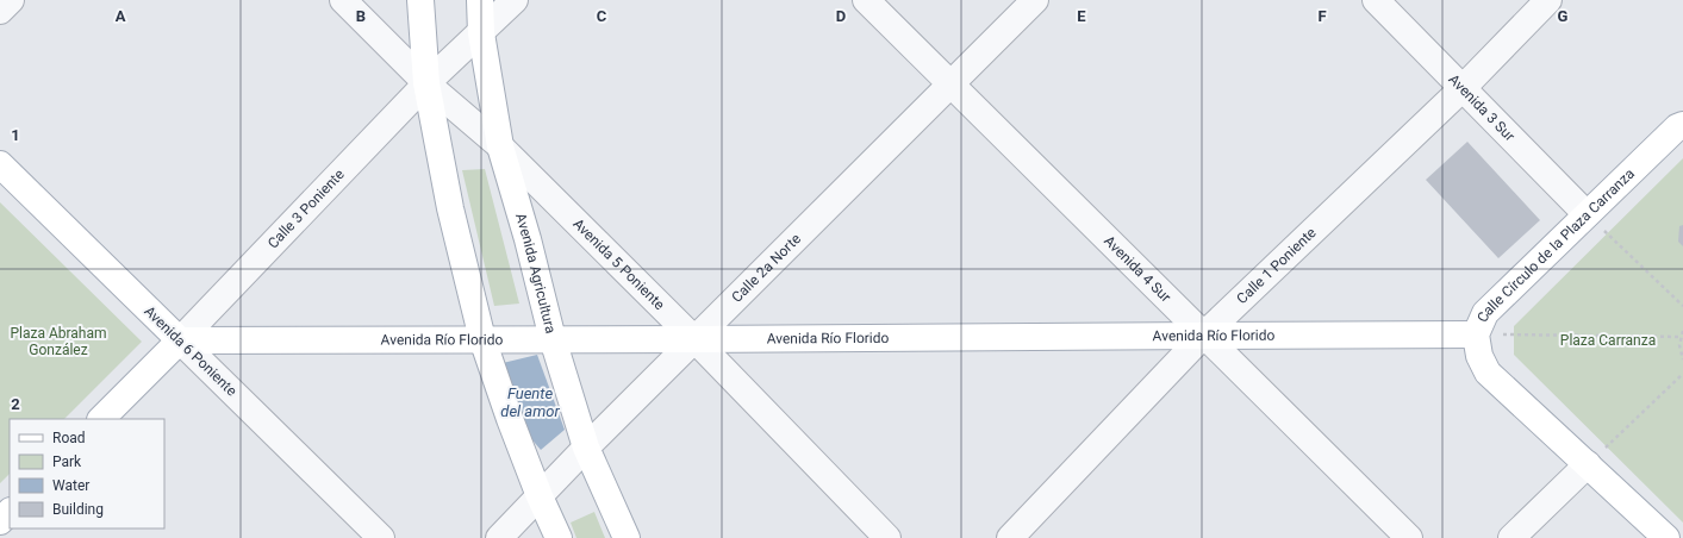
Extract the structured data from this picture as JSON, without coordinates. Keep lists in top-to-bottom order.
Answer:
{
  "streets": {
    "main road": [
      "Calle 3 Poniente",
      "Calle Círculo de la Plaza Carranza",
      "Avenida Agricultura",
      "Avenida Río Florido",
      "Avenida 6 Poniente"
    ],
    "street": [
      "Avenida 3 Sur",
      "Avenida 5 Poniente",
      "Calle 1 Poniente",
      "Calle 2a Norte",
      "Avenida 4 Sur"
    ]
  },
  "crossings": [
    ["Avenida 3 Sur", "Calle Círculo de la Plaza Carranza"],
    ["Avenida 3 Sur", "Calle 1 Poniente"],
    ["Calle 3 Poniente", "Avenida 5 Poniente"],
    ["Calle 3 Poniente", "Avenida Agricultura"],
    ["Calle 3 Poniente", "Avenida Río Florido"],
    ["Calle 3 Poniente", "Avenida 6 Poniente"],
    ["Calle Círculo de la Plaza Carranza", "Avenida Río Florido"],
    ["Avenida 5 Poniente", "Calle 2a Norte"],
    ["Avenida 5 Poniente", "Avenida Agricultura"],
    ["Avenida 5 Poniente", "Avenida Río Florido"],
    ["Calle 1 Poniente", "Avenida 4 Sur"],
    ["Calle 1 Poniente", "Avenida Río Florido"],
    ["Calle 2a Norte", "Avenida 4 Sur"],
    ["Calle 2a Norte", "Avenida Agricultura"],
    ["Calle 2a Norte", "Avenida Río Florido"],
    ["Avenida 4 Sur", "Avenida Río Florido"],
    ["Avenida Agricultura", "Avenida Río Florido"],
    ["Avenida Río Florido", "Avenida 6 Poniente"]
  ],
  "water": ["Fuente del amor"],
  "parks": ["Plaza Abraham González", "Plaza Carranza"],
  "legend": [
    "Road",
    "Park",
    "Water",
    "Building"
  ],
  "grid": {
    "columns": [
      "A",
      "B",
      "C",
      "D",
      "E",
      "F",
      "G"
    ],
    "rows": ["1", "2"]
  }
}
